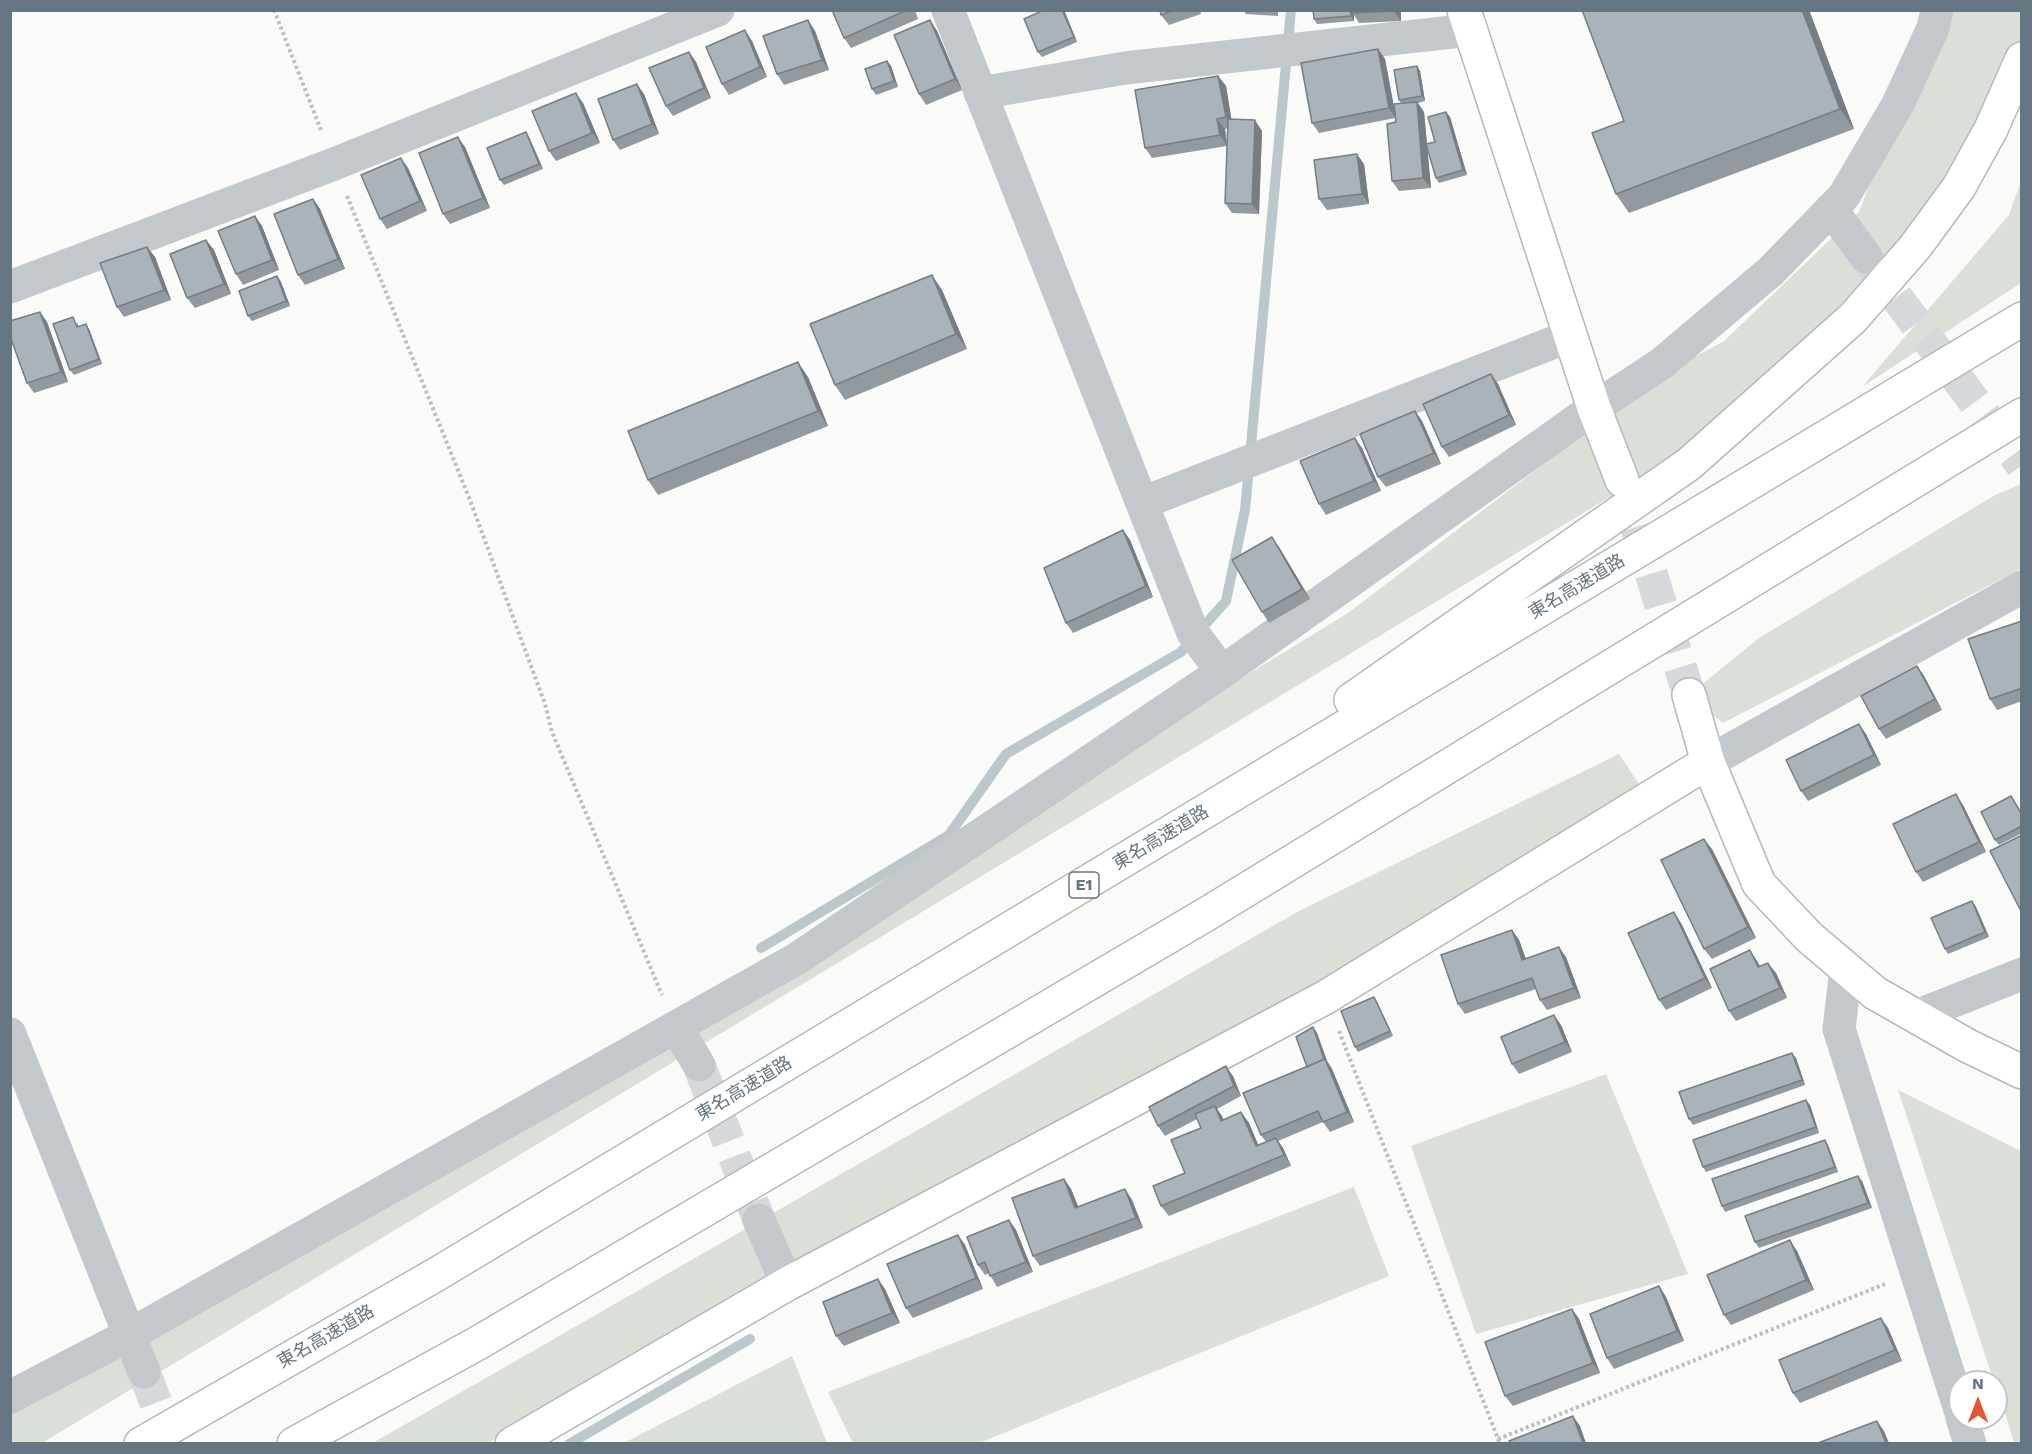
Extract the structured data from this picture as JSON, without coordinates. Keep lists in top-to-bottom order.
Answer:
{
  "streets": {
    "main road": ["東名高速道路", "E1"]
  },
  "north": "top"
}
